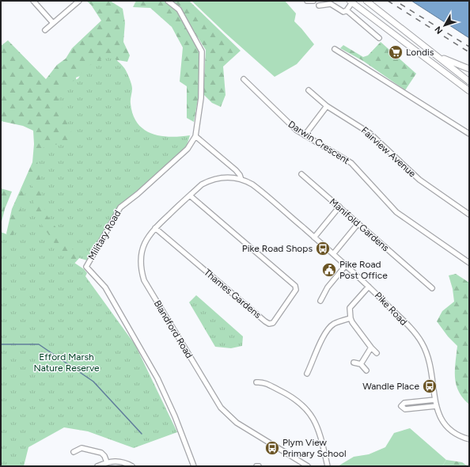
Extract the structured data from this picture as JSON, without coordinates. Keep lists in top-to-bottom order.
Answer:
{
  "streets": {
    "street": [
      "Darwin Crescent",
      "Fairview Avenue",
      "Manifold Gardens",
      "Military Road",
      "Thames Gardens",
      "Pike Road",
      "Blandford Road"
    ]
  },
  "crossings": [
    ["Military Road", "Pike Road"],
    ["Thames Gardens", "Blandford Road"],
    ["Pike Road", "Blandford Road"]
  ],
  "parks": ["Efford Marsh Nature Reserve"],
  "places": {
    "supermarket": ["Londis"],
    "bus stop": ["Pike Road Shops", "Wandle Place", "Plym View Primary School"],
    "public building": ["Pike Road Post Office"]
  },
  "north": "bottom left"
}
